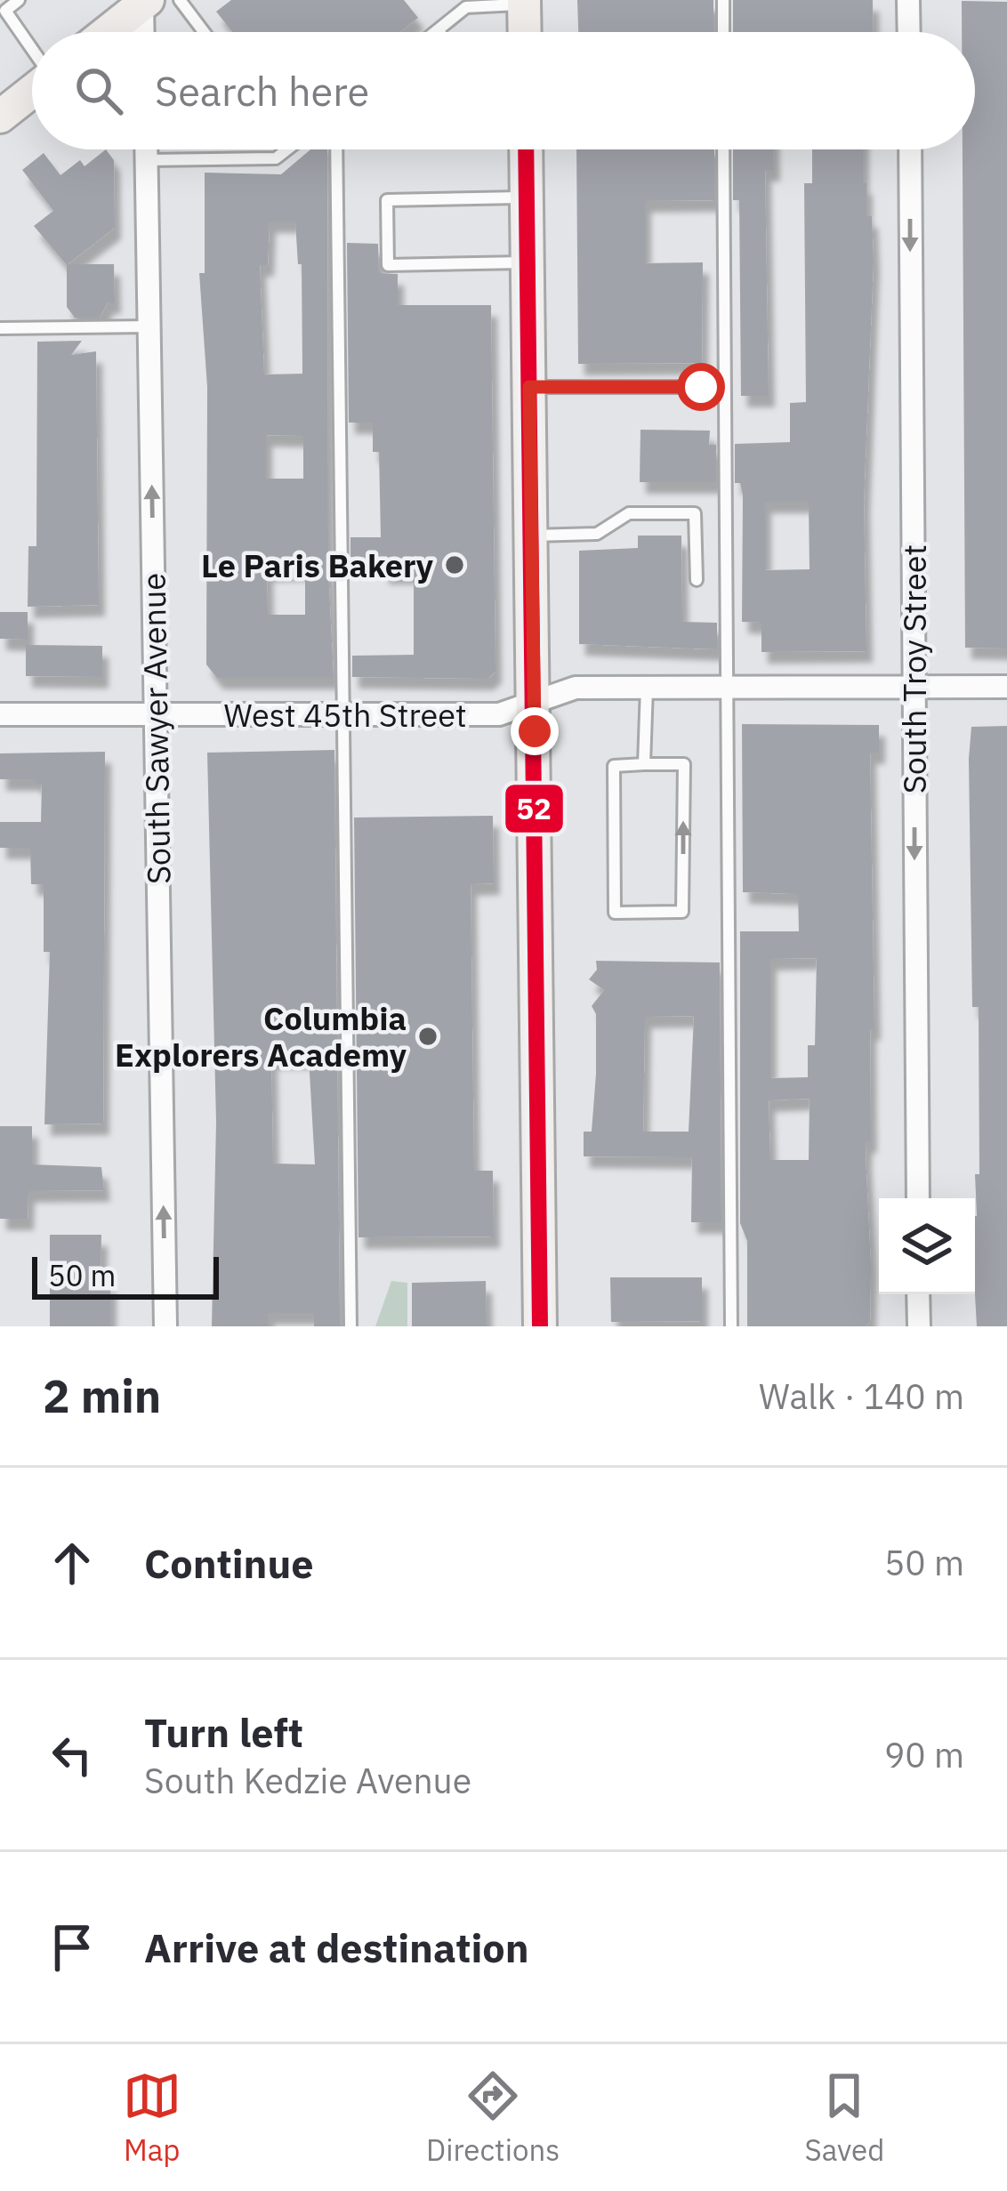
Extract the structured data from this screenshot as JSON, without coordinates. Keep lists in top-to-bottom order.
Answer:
{
  "streets": {
    "street": ["South Troy Street", "West 45th Street", "South Sawyer Avenue"]
  },
  "crossings": [
    ["South Troy Street", "West 45th Street"],
    ["West 45th Street", "South Sawyer Avenue"]
  ],
  "one_way": ["South Troy Street", "South Sawyer Avenue"],
  "places": ["Le Paris Bakery", "Columbia Explorers Academy"],
  "lines": ["transit line 52"],
  "scale_bar": "50 m",
  "page": {
    "search": "Search here",
    "scale": "50 m",
    "heading": ["2 min", "Walk · 140 m"],
    "list": [
      ["Continue", "50 m"],
      ["Turn left", "South Kedzie Avenue", "90 m"],
      "Arrive at destination"
    ],
    "nav": ["Map", "Directions", "Saved"]
  }
}
